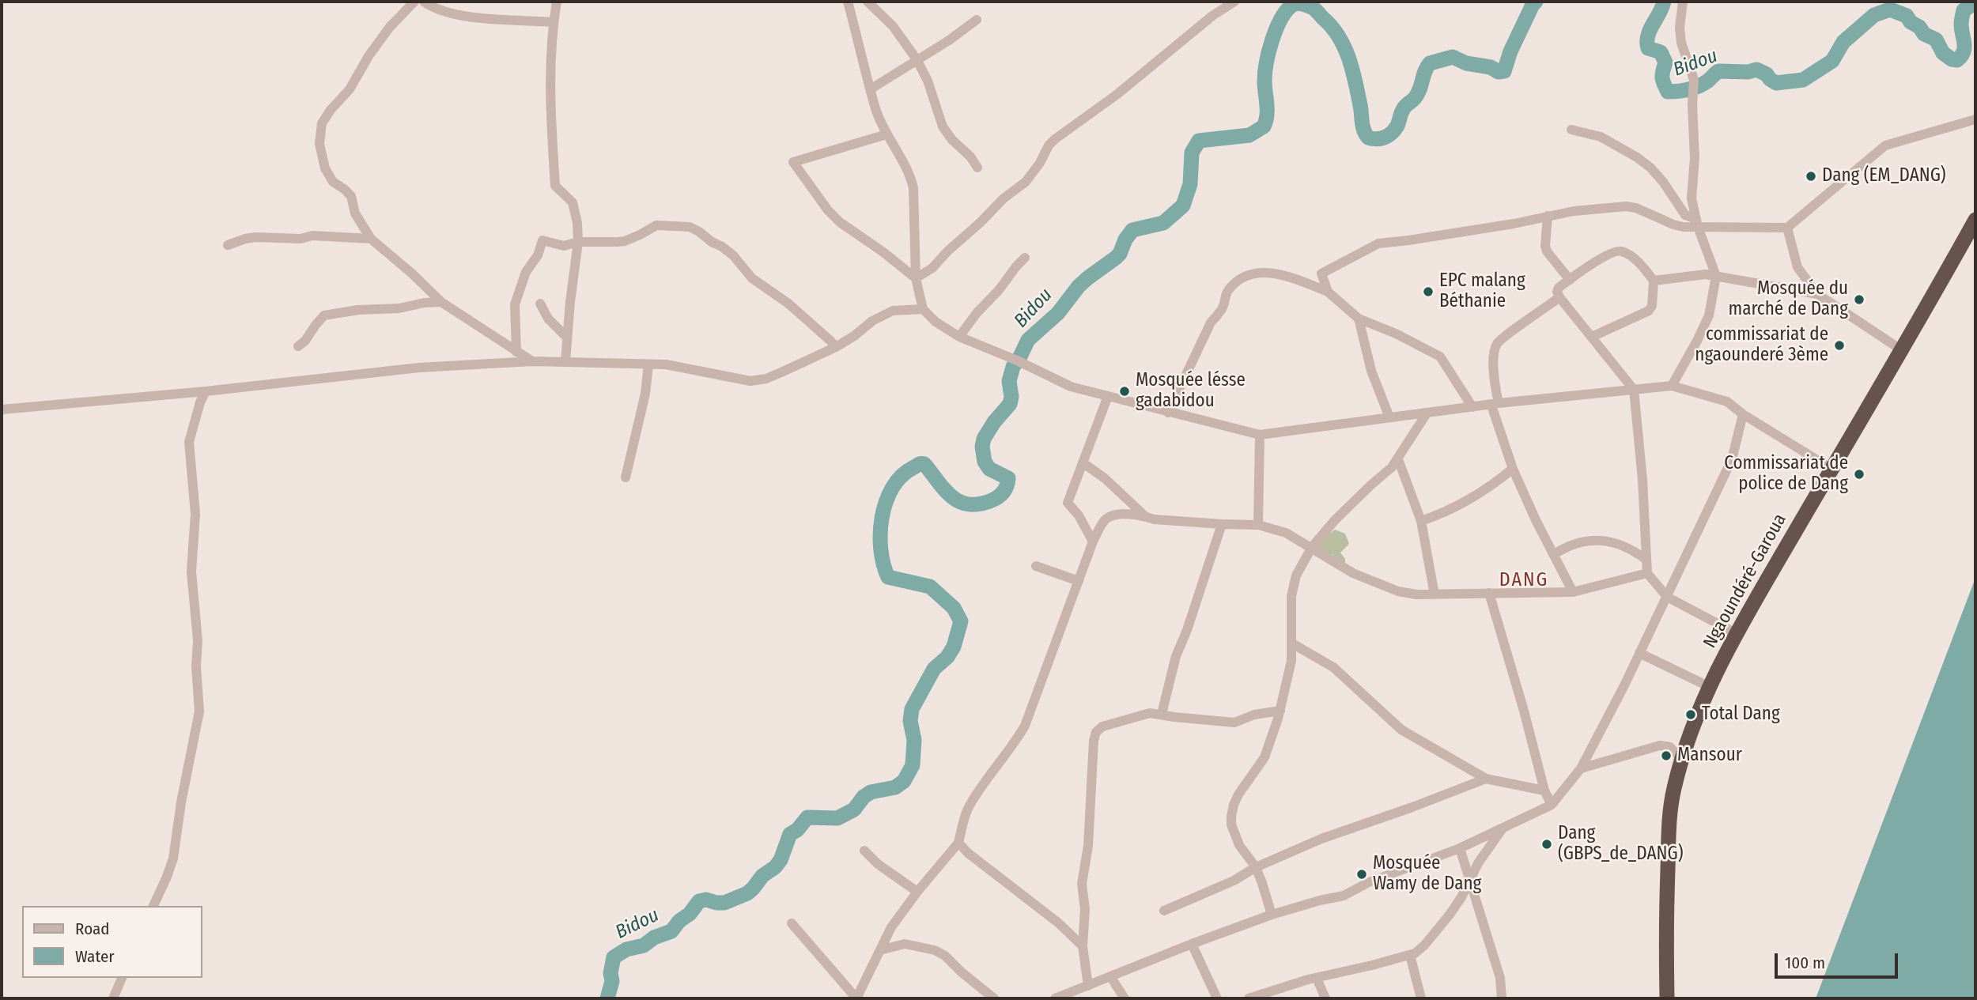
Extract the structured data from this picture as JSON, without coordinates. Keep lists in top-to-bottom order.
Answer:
{
  "streets": {
    "highway": ["Ngaoundéré-Garoua"]
  },
  "districts": ["DANG"],
  "water": ["Bidou"],
  "places": [
    "Dang (EM_DANG)",
    "EPC malang Béthanie",
    "Mosquée du marché de Dang",
    "commissariat de ngaounderé 3ème",
    "Mosquée lésse gadabidou",
    "Commissariat de police de Dang",
    "Total Dang",
    "Mansour",
    "Dang (GBPS_de_DANG)",
    "Mosquée Wamy de Dang"
  ],
  "legend": ["Road", "Water"],
  "scale_bar": "100 m"
}
